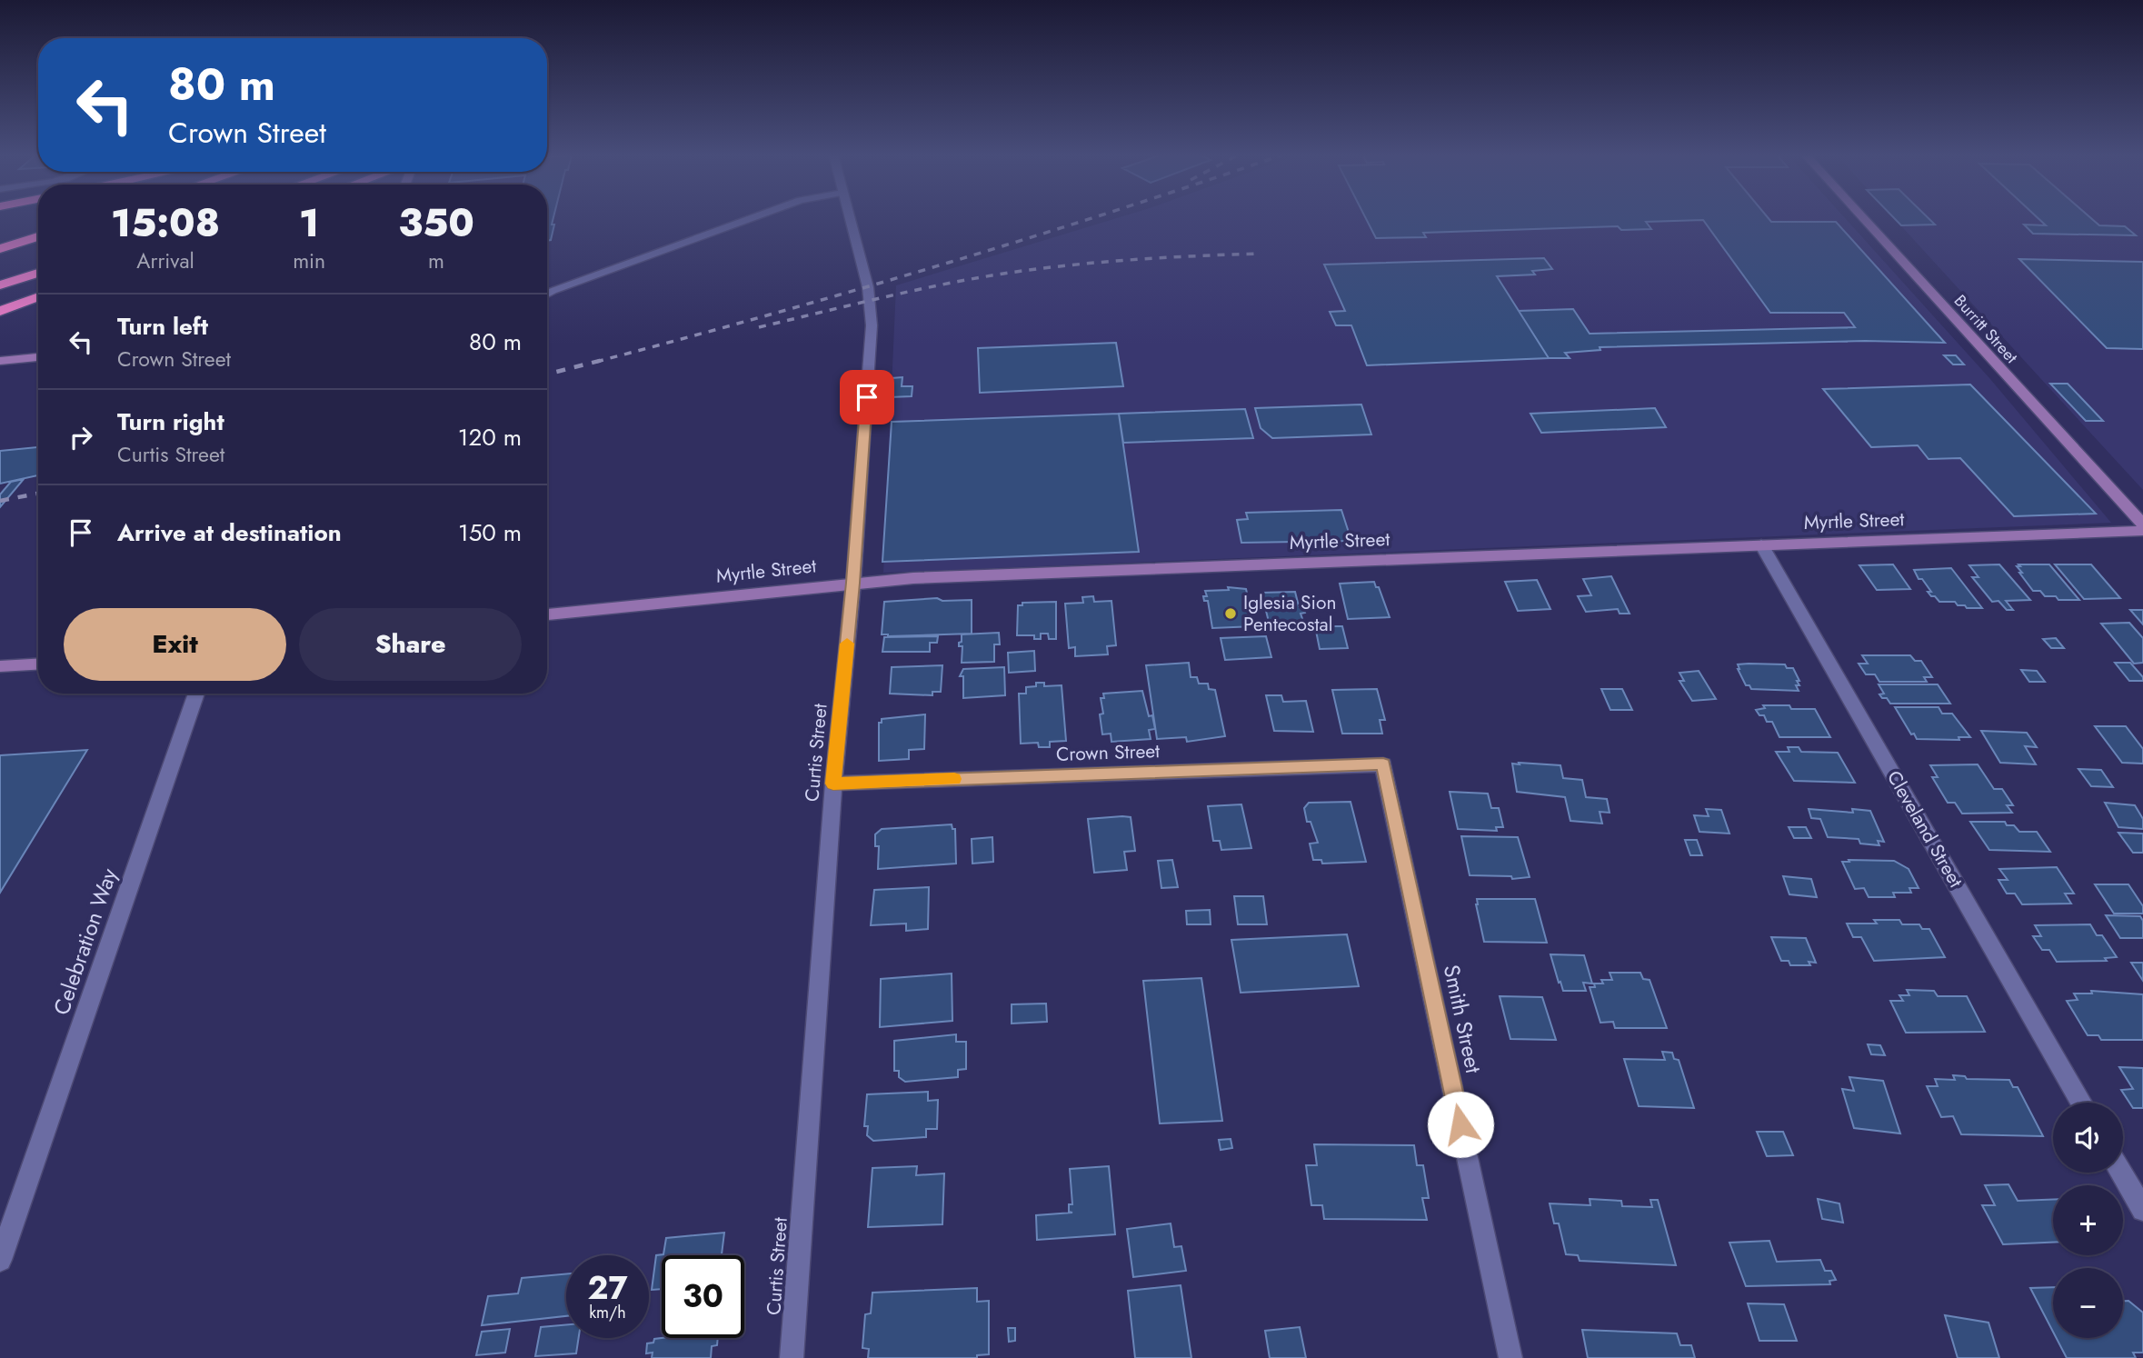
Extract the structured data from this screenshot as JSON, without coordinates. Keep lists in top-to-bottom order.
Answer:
{
  "streets": {
    "street": [
      "Burritt Street",
      "Myrtle Street",
      "Curtis Street",
      "Crown Street",
      "Cleveland Street",
      "Celebration Way",
      "Smith Street"
    ]
  },
  "crossings": [
    ["Myrtle Street", "Curtis Street"],
    ["Myrtle Street", "Cleveland Street"],
    ["Curtis Street", "Crown Street"],
    ["Crown Street", "Smith Street"]
  ],
  "places": ["Iglesia Sion Pentecostal"],
  "page": {
    "turn": ["80 m", "Crown Street"],
    "eta": [
      "15:08",
      "Arrival",
      "1",
      "min",
      "350",
      "m"
    ],
    "list": [
      {
        "name": "Turn left",
        "note": "Crown Street",
        "value": "80 m"
      },
      {
        "name": "Turn right",
        "note": "Curtis Street",
        "value": "120 m"
      },
      {
        "name": "Arrive at destination",
        "value": "150 m"
      }
    ],
    "buttons": ["Exit", "Share"],
    "map_buttons": ["+", "−"],
    "speed": "27 km/h",
    "limit": "30"
  }
}
